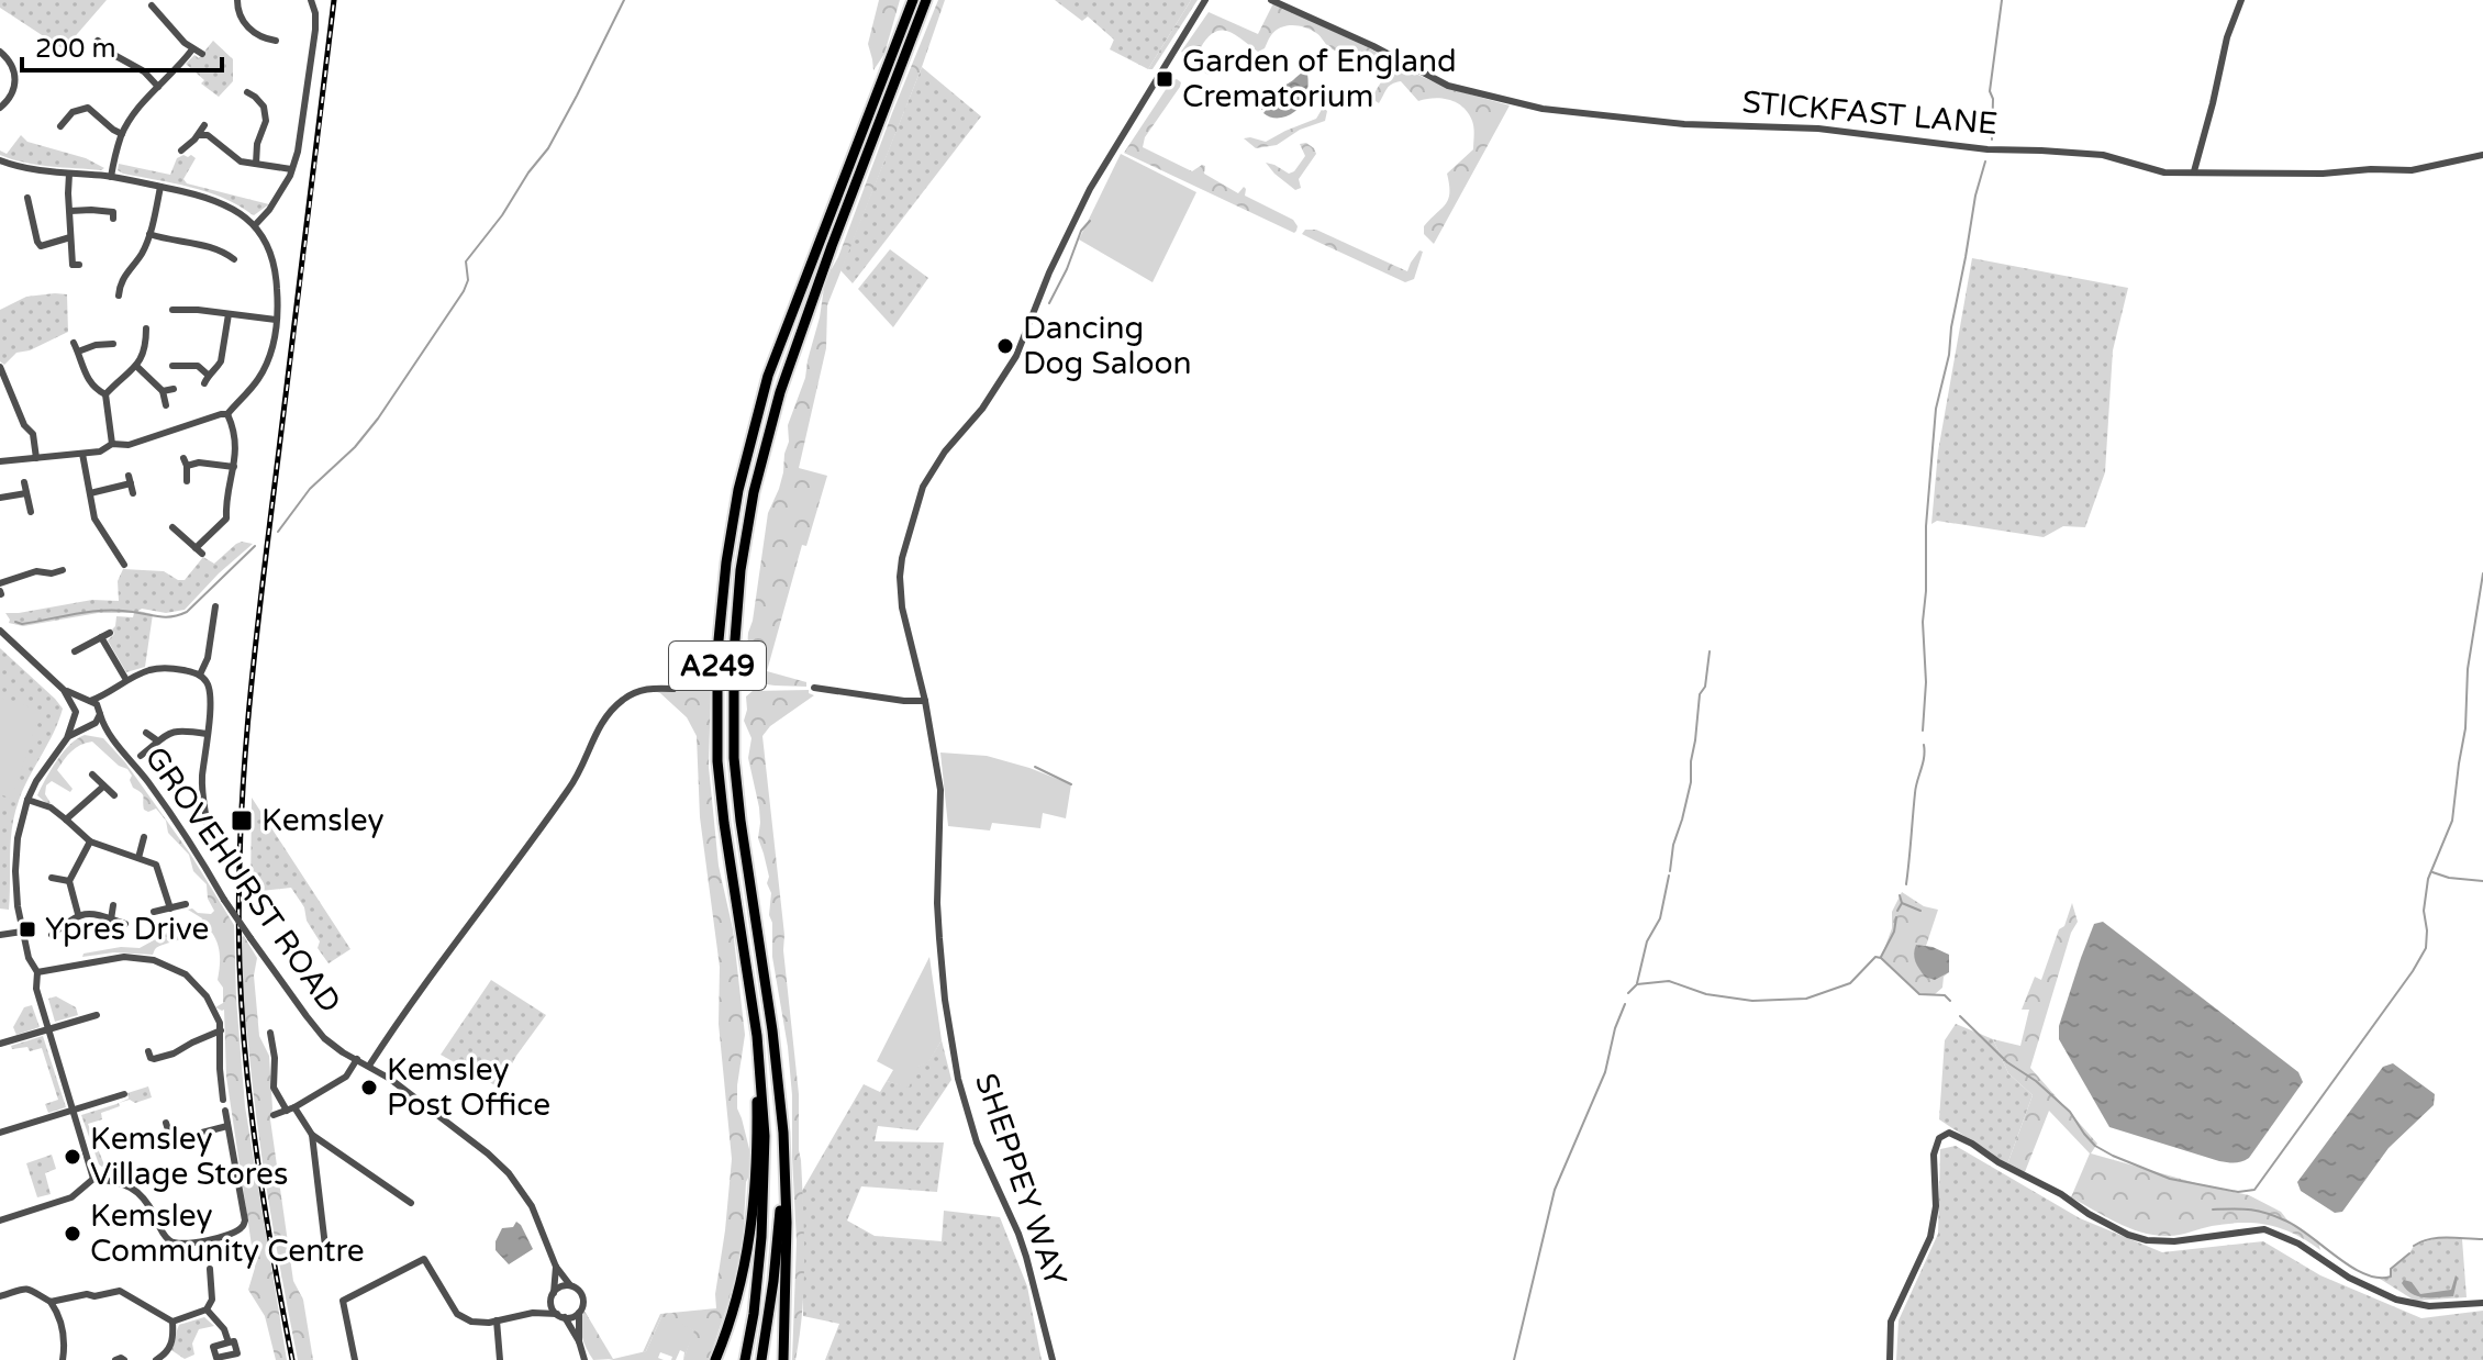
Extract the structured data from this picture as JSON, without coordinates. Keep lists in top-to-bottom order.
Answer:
{
  "streets": {
    "highway": ["A249"],
    "street": ["STICKFAST LANE", "GROVEHURST ROAD", "SHEPPEY WAY"]
  },
  "places": {
    "transit": ["Garden of England Crematorium", "Kemsley", "Ypres Drive"],
    "other": [
      "Dancing Dog Saloon",
      "Kemsley Post Office",
      "Kemsley Village Stores",
      "Kemsley Community Centre"
    ]
  },
  "scale_bar": "200 m"
}
